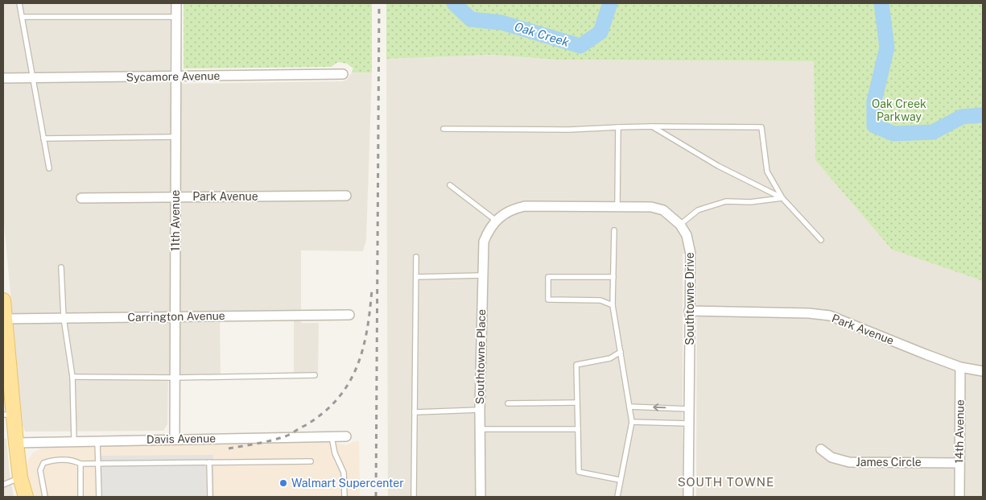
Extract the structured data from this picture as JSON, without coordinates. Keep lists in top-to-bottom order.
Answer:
{
  "streets": {
    "street": [
      "Sycamore Avenue",
      "Park Avenue",
      "11th Avenue",
      "Southtowne Drive",
      "Carrington Avenue",
      "Southtowne Place",
      "14th Avenue",
      "Davis Avenue",
      "James Circle"
    ]
  },
  "crossings": [
    ["Sycamore Avenue", "11th Avenue"],
    ["Park Avenue", "11th Avenue"],
    ["Park Avenue", "Southtowne Drive"],
    ["Park Avenue", "14th Avenue"],
    ["11th Avenue", "Carrington Avenue"],
    ["11th Avenue", "Davis Avenue"],
    ["Southtowne Drive", "Southtowne Place"],
    ["14th Avenue", "James Circle"]
  ],
  "districts": ["SOUTH TOWNE"],
  "water": ["Oak Creek"],
  "parks": ["Oak Creek Parkway"],
  "places": ["Walmart Supercenter"]
}
